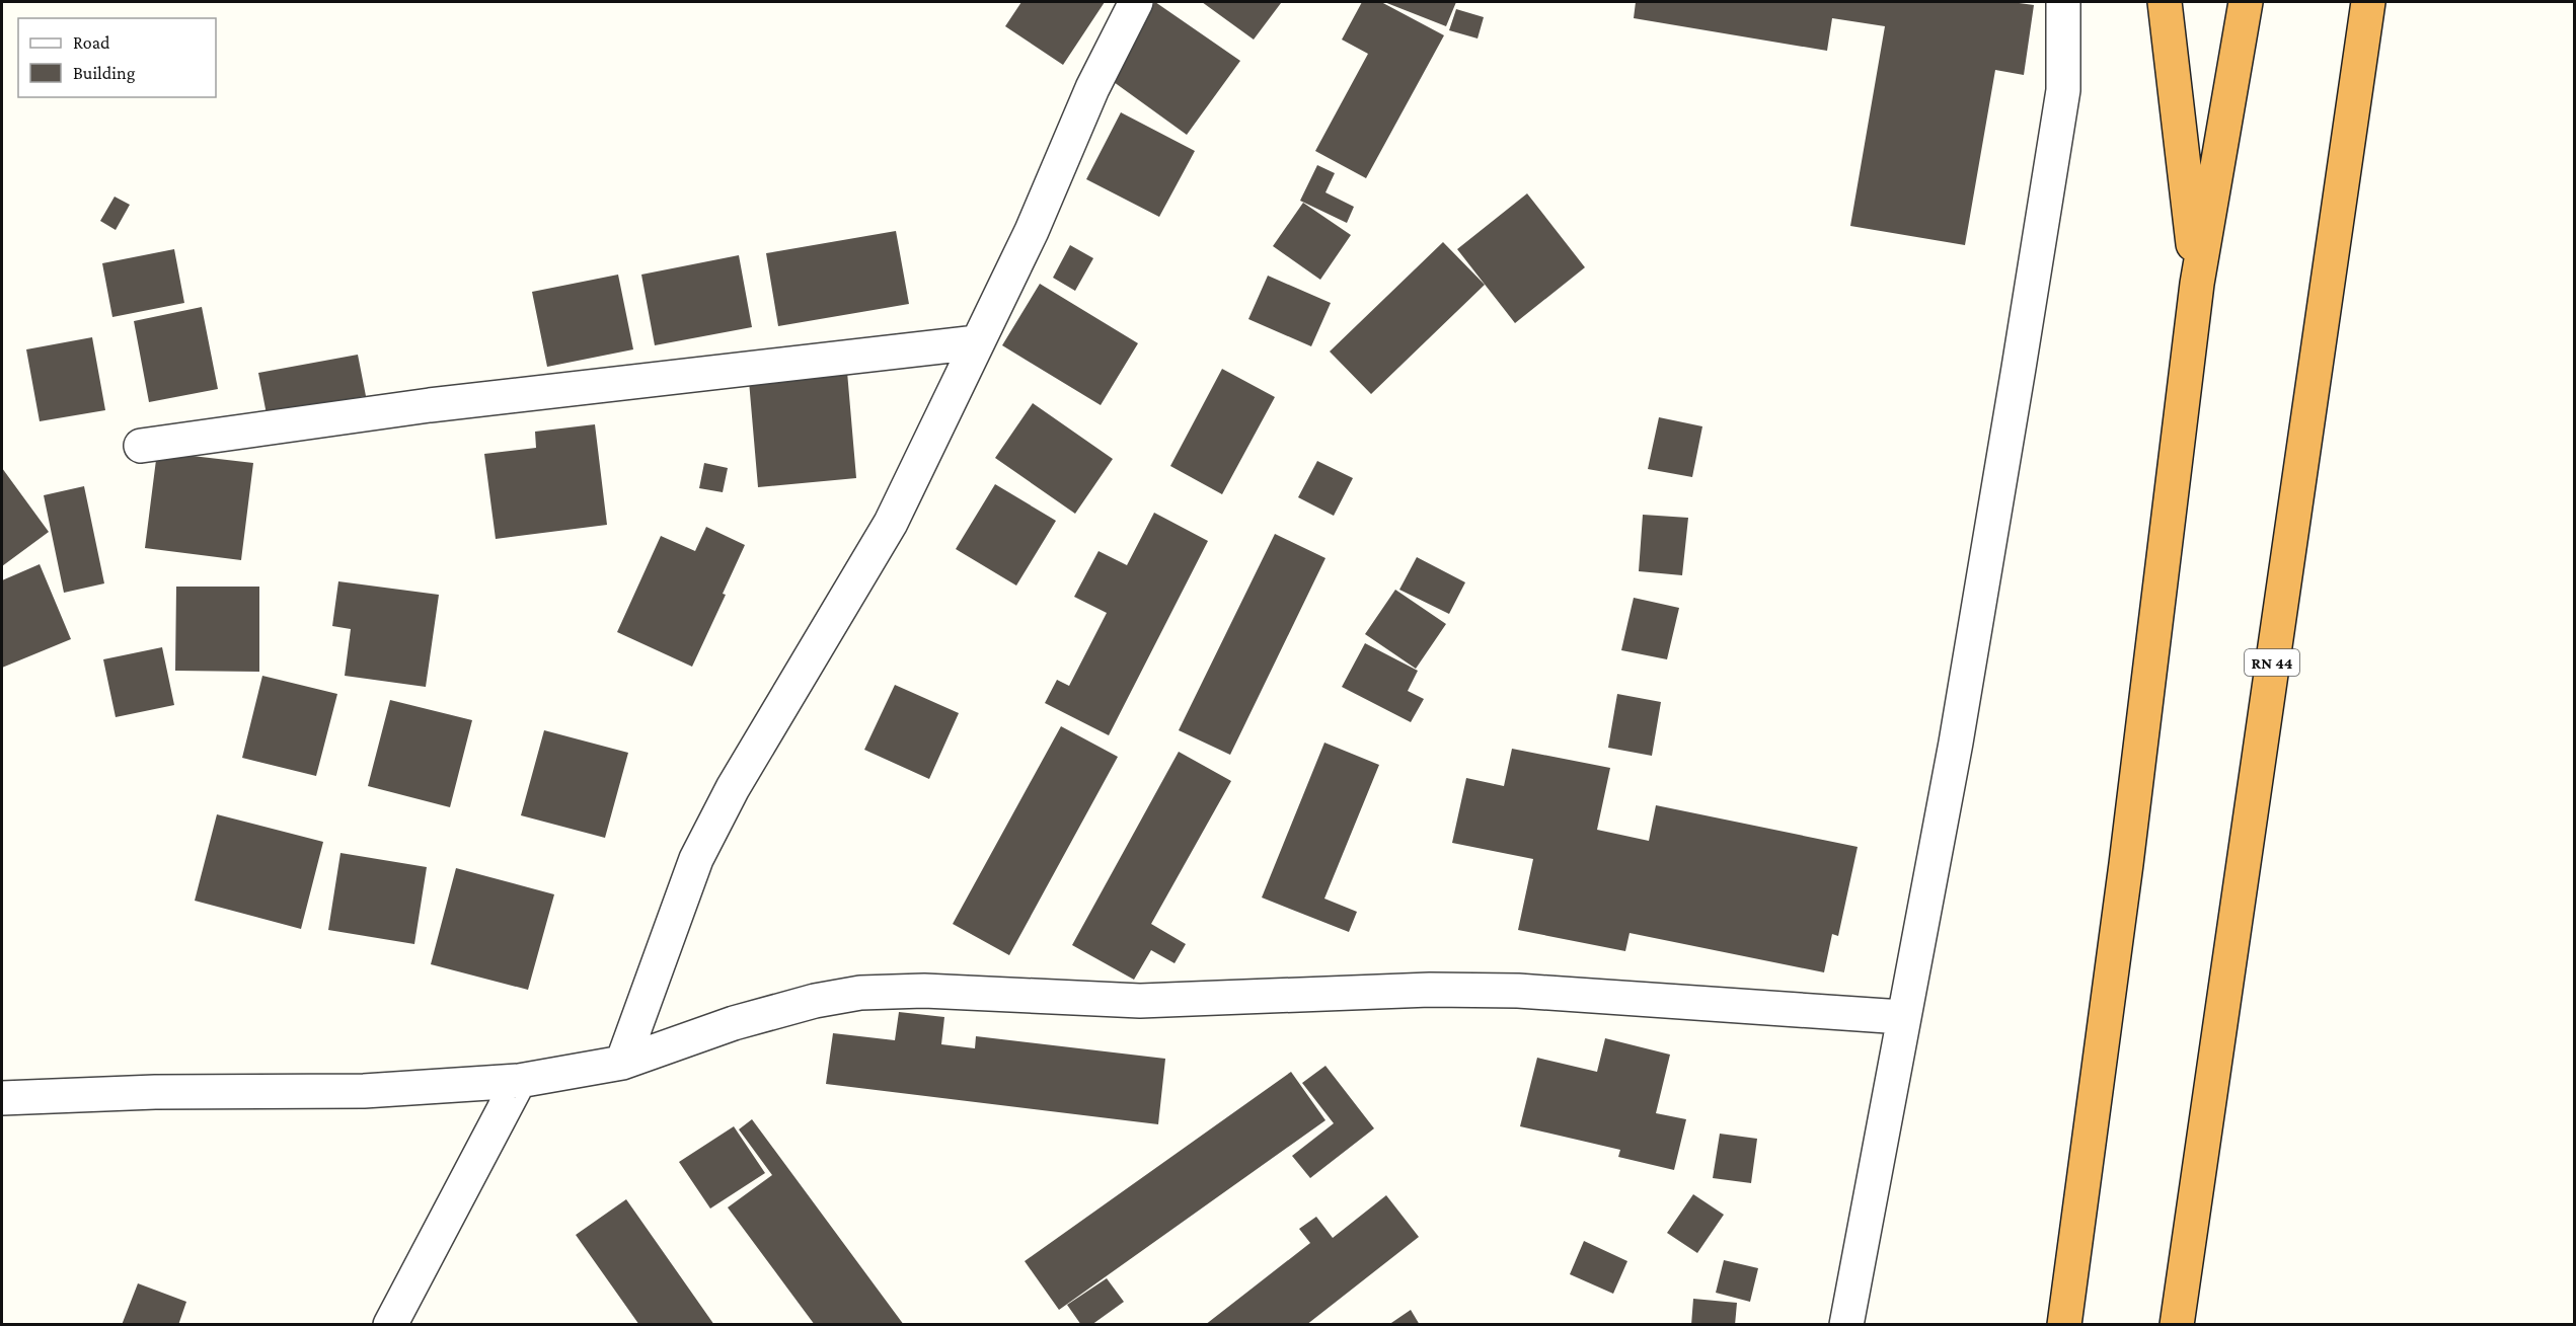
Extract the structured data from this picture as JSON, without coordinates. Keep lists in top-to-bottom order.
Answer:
{
  "streets": {
    "highway": ["RN 44"]
  },
  "legend": ["Road", "Building"]
}
